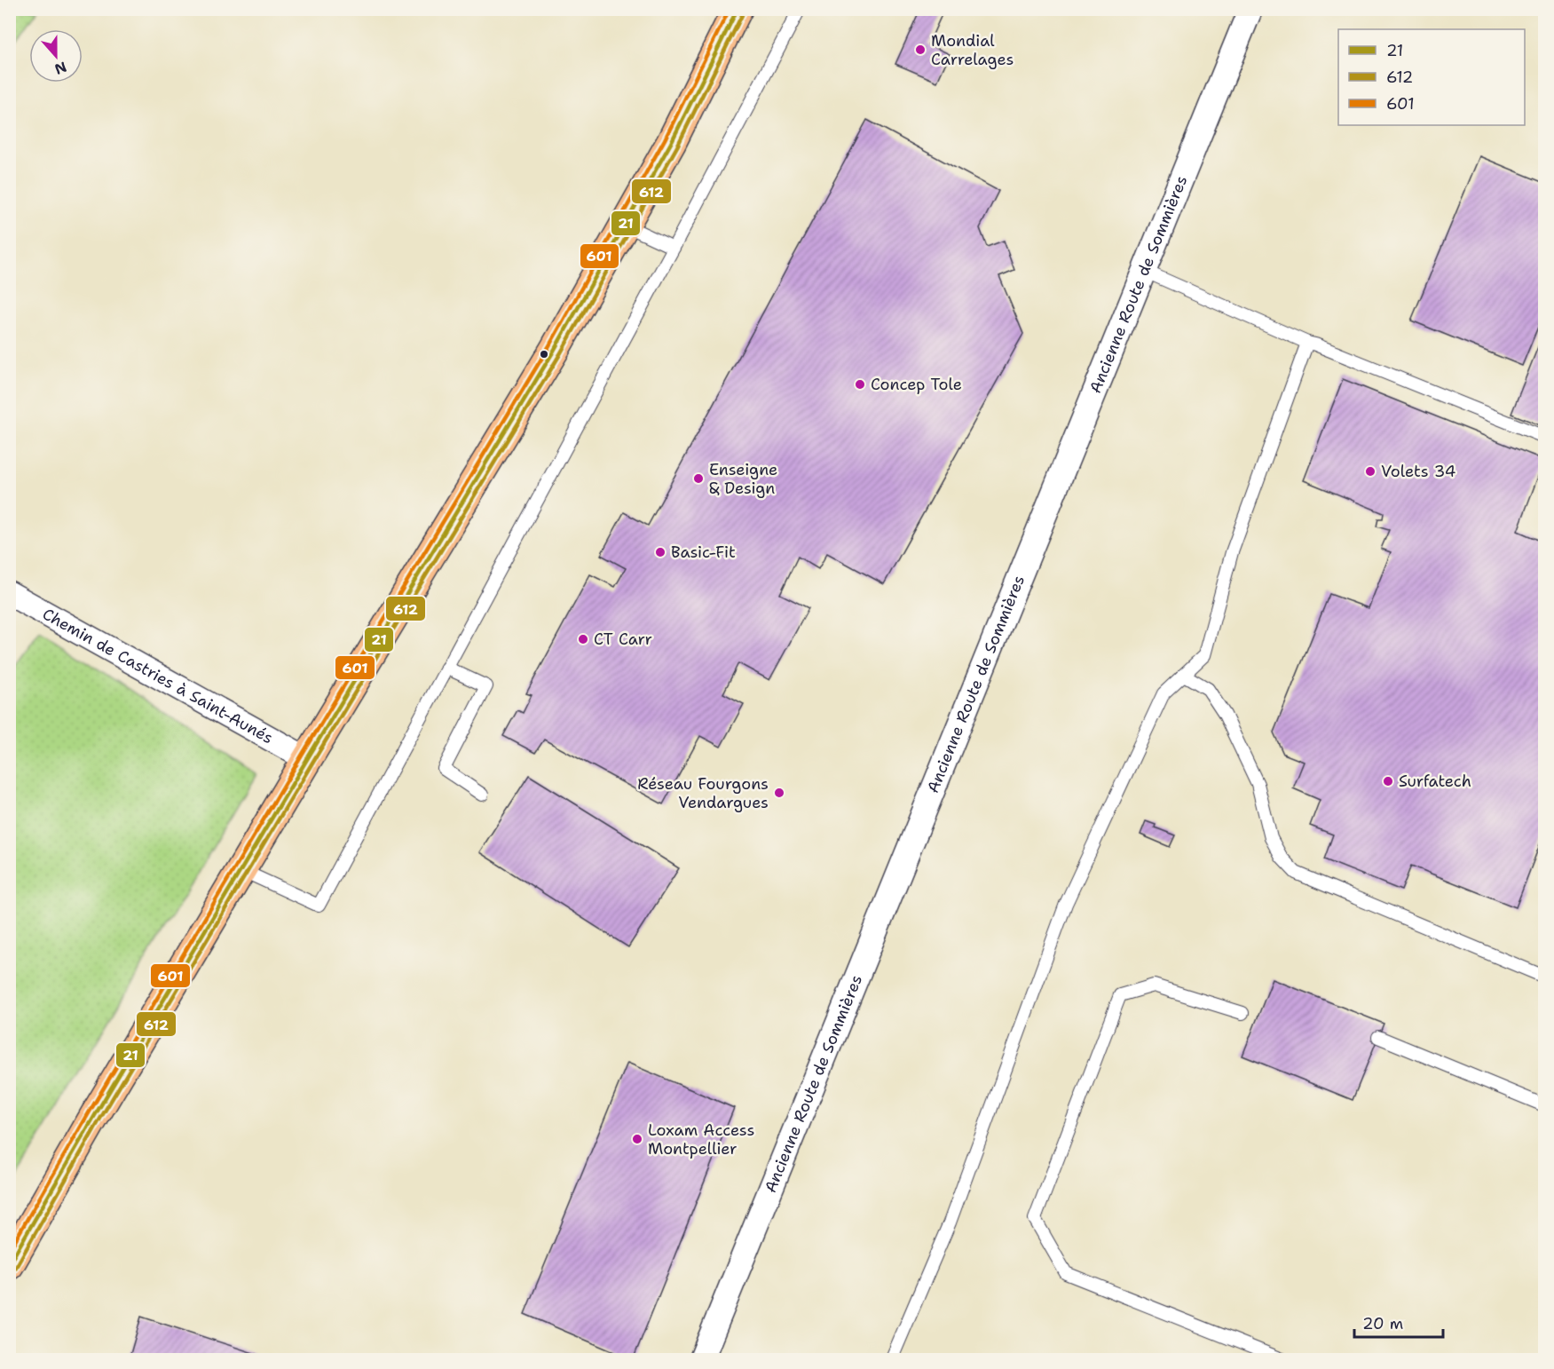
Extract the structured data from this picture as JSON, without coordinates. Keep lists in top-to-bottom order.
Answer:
{
  "streets": {
    "street": ["Ancienne Route de Sommières", "Chemin de Castries à Saint-Aunés"]
  },
  "places": [
    "Mondial Carrelages",
    "Concep Tole",
    "Volets 34",
    "Enseigne & Design",
    "Basic-Fit",
    "CT Carr",
    "Surfatech",
    "Réseau Fourgons Vendargues",
    "Loxam Access Montpellier"
  ],
  "lines": ["transit line 21", "transit line 601", "transit line 612"],
  "legend": ["21", "612", "601"],
  "scale_bar": "20 m",
  "north": "bottom"
}
